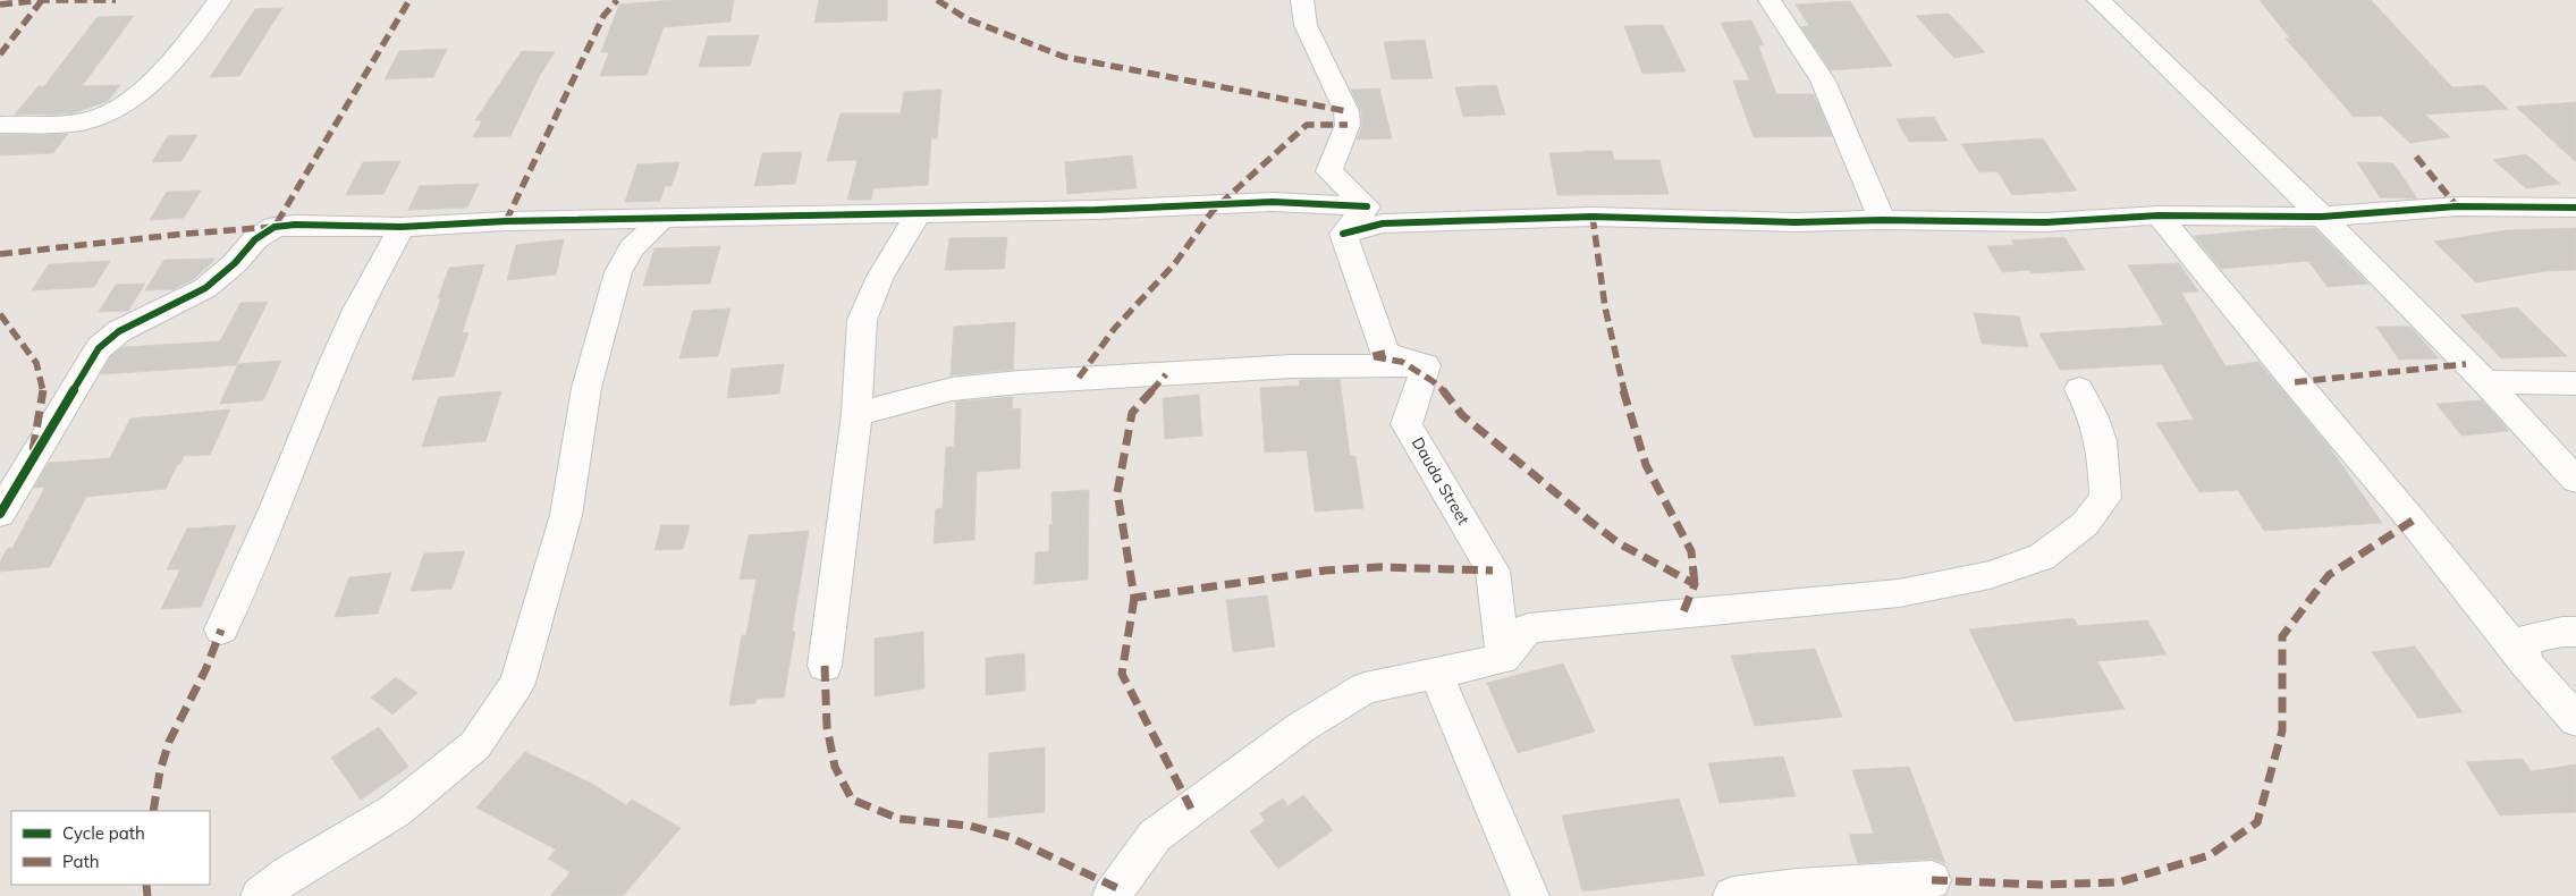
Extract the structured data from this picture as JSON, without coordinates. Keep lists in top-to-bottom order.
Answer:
{
  "streets": {
    "street": ["Dauda Street"]
  },
  "legend": ["Cycle path", "Path"]
}
